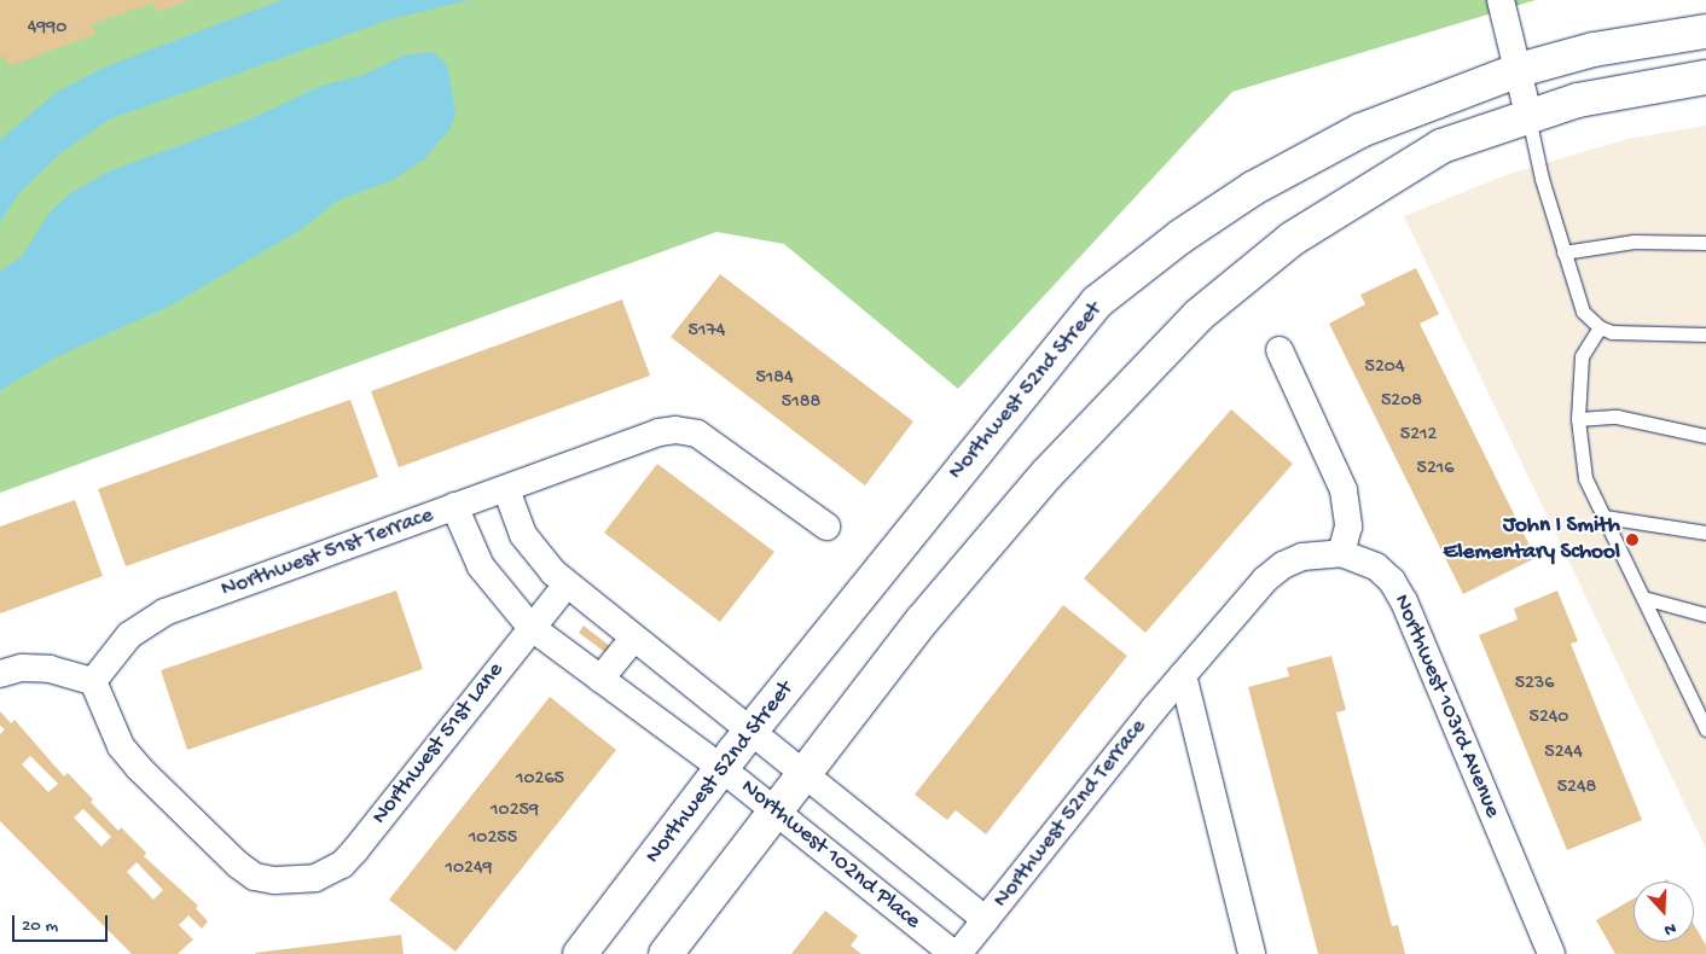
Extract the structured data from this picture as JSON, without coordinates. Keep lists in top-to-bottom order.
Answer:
{
  "streets": {
    "street": [
      "Northwest 52nd Street",
      "Northwest 51st Terrace",
      "Northwest 103rd Avenue",
      "Northwest 51st Lane",
      "Northwest 52nd Terrace",
      "Northwest 102nd Place"
    ]
  },
  "crossings": [
    ["Northwest 52nd Street", "Northwest 102nd Place"],
    ["Northwest 51st Terrace", "Northwest 51st Lane"],
    ["Northwest 51st Terrace", "Northwest 102nd Place"],
    ["Northwest 103rd Avenue", "Northwest 52nd Terrace"],
    ["Northwest 51st Lane", "Northwest 102nd Place"],
    ["Northwest 52nd Terrace", "Northwest 102nd Place"]
  ],
  "places": ["John I Smith Elementary School"],
  "house_numbers": [
    "4990",
    "5174",
    "5204",
    "5184",
    "5208",
    "5188",
    "5212",
    "5216",
    "5236",
    "5240",
    "5244",
    "10265",
    "5248",
    "10259",
    "10255",
    "10249"
  ],
  "scale_bar": "20 m",
  "north": "bottom"
}
